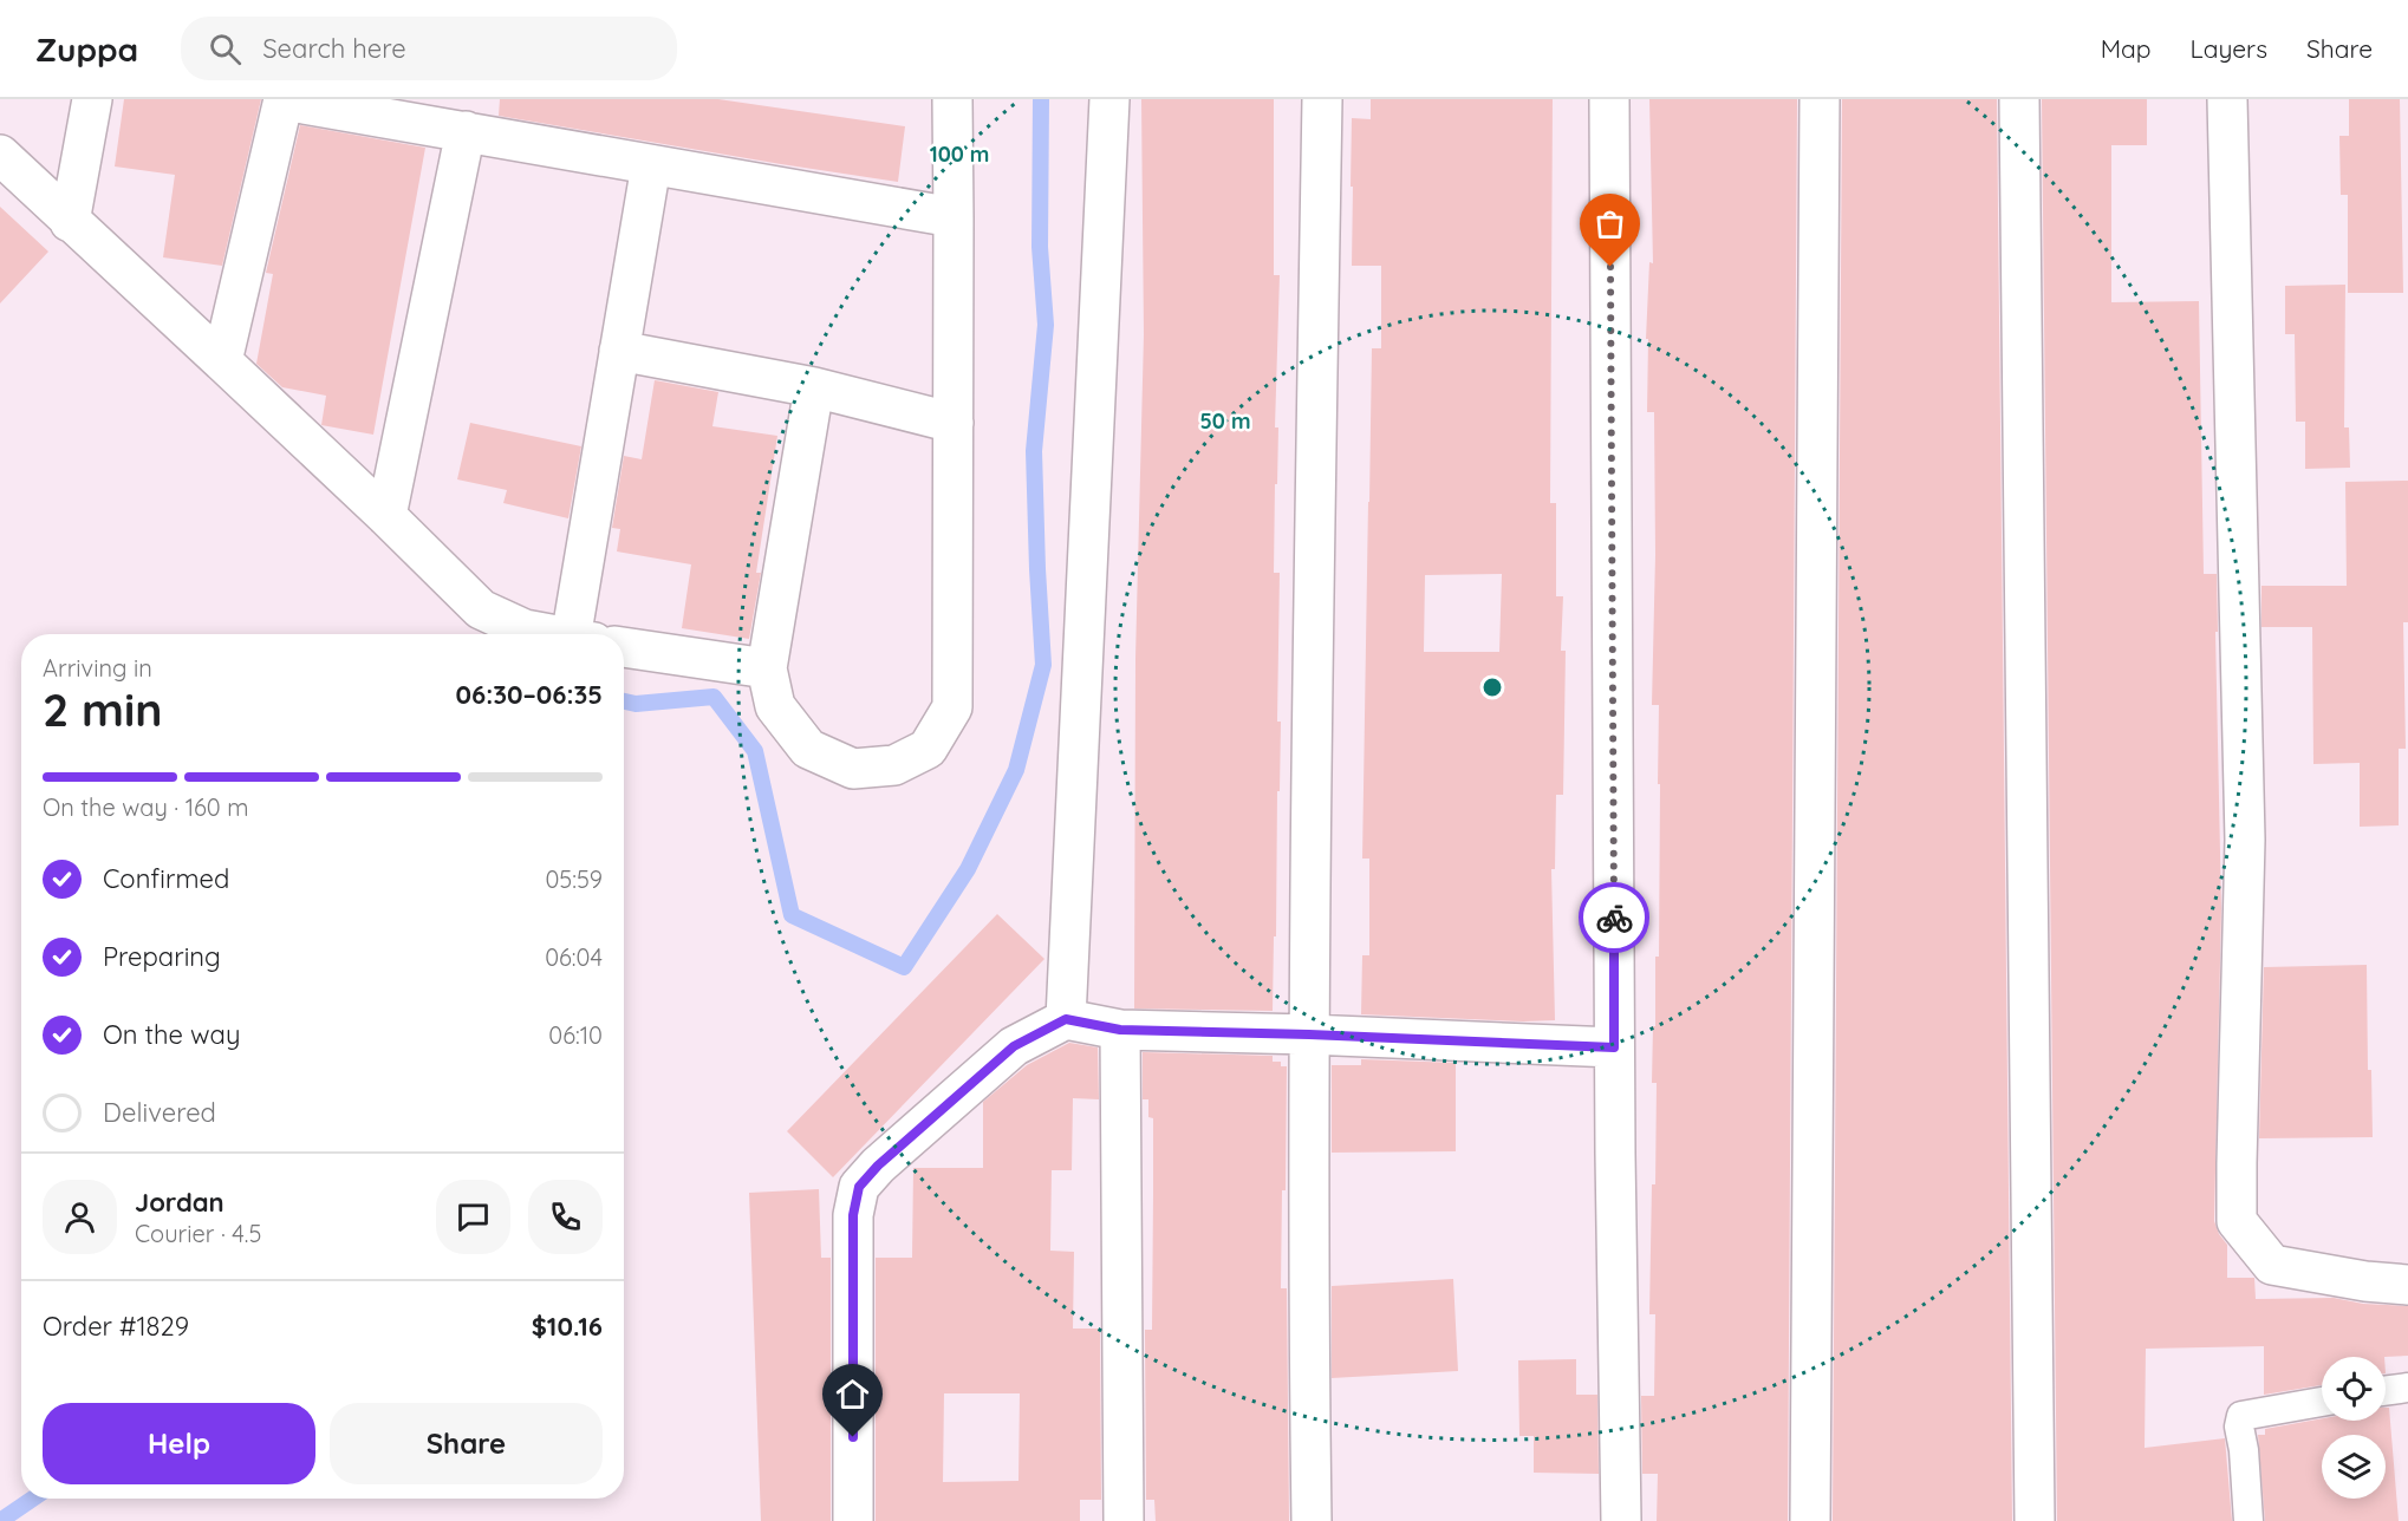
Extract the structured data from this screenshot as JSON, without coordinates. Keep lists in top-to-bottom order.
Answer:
{
  "page": {
    "header": "Zuppa",
    "search": "Search here",
    "nav": ["Map", "Layers", "Share"],
    "heading": ["2 min", "Arriving in", "06:30–06:35"],
    "panel": [
      "Jordan",
      "Courier · 4.5",
      "Order #1829",
      "$10.16"
    ],
    "bar": "On the way · 160 m",
    "list": [
      ["Confirmed", "05:59"],
      ["Preparing", "06:04"],
      ["On the way", "06:10"],
      "Delivered"
    ],
    "buttons": ["Help", "Share"]
  },
  "rings": ["100 m", "50 m"]
}
